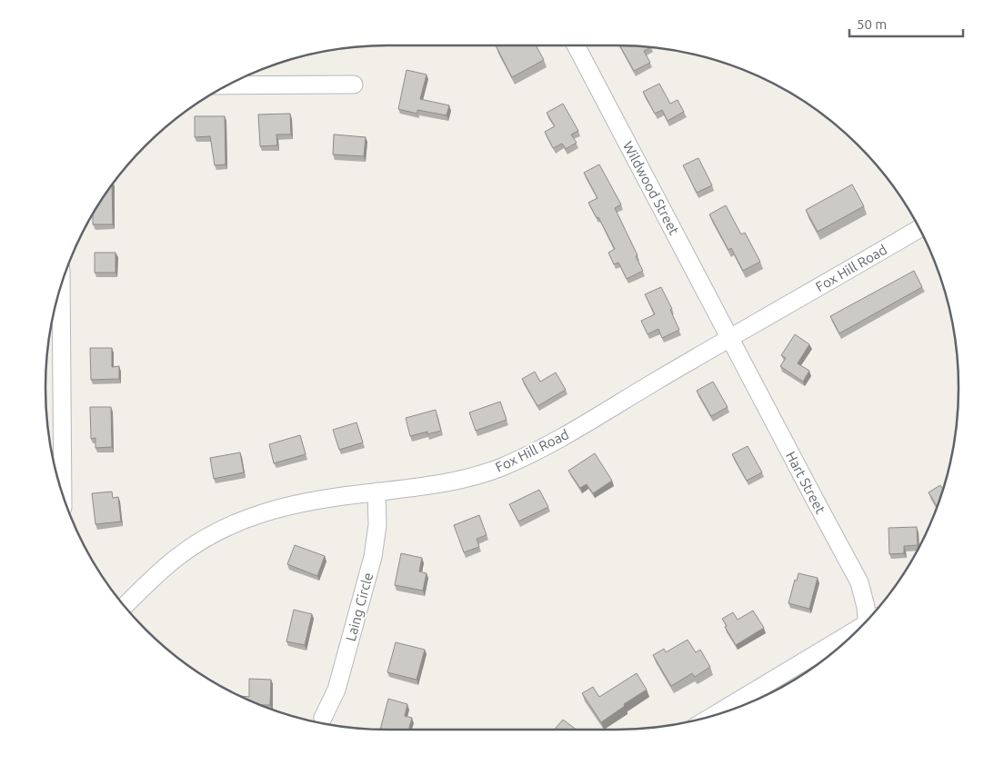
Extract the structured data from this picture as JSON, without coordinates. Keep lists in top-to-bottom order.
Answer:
{
  "streets": {
    "street": [
      "Wildwood Street",
      "Fox Hill Road",
      "Hart Street",
      "Laing Circle"
    ]
  },
  "crossings": [
    ["Wildwood Street", "Fox Hill Road"],
    ["Wildwood Street", "Hart Street"],
    ["Fox Hill Road", "Hart Street"],
    ["Fox Hill Road", "Laing Circle"]
  ],
  "scale_bar": "50 m"
}
